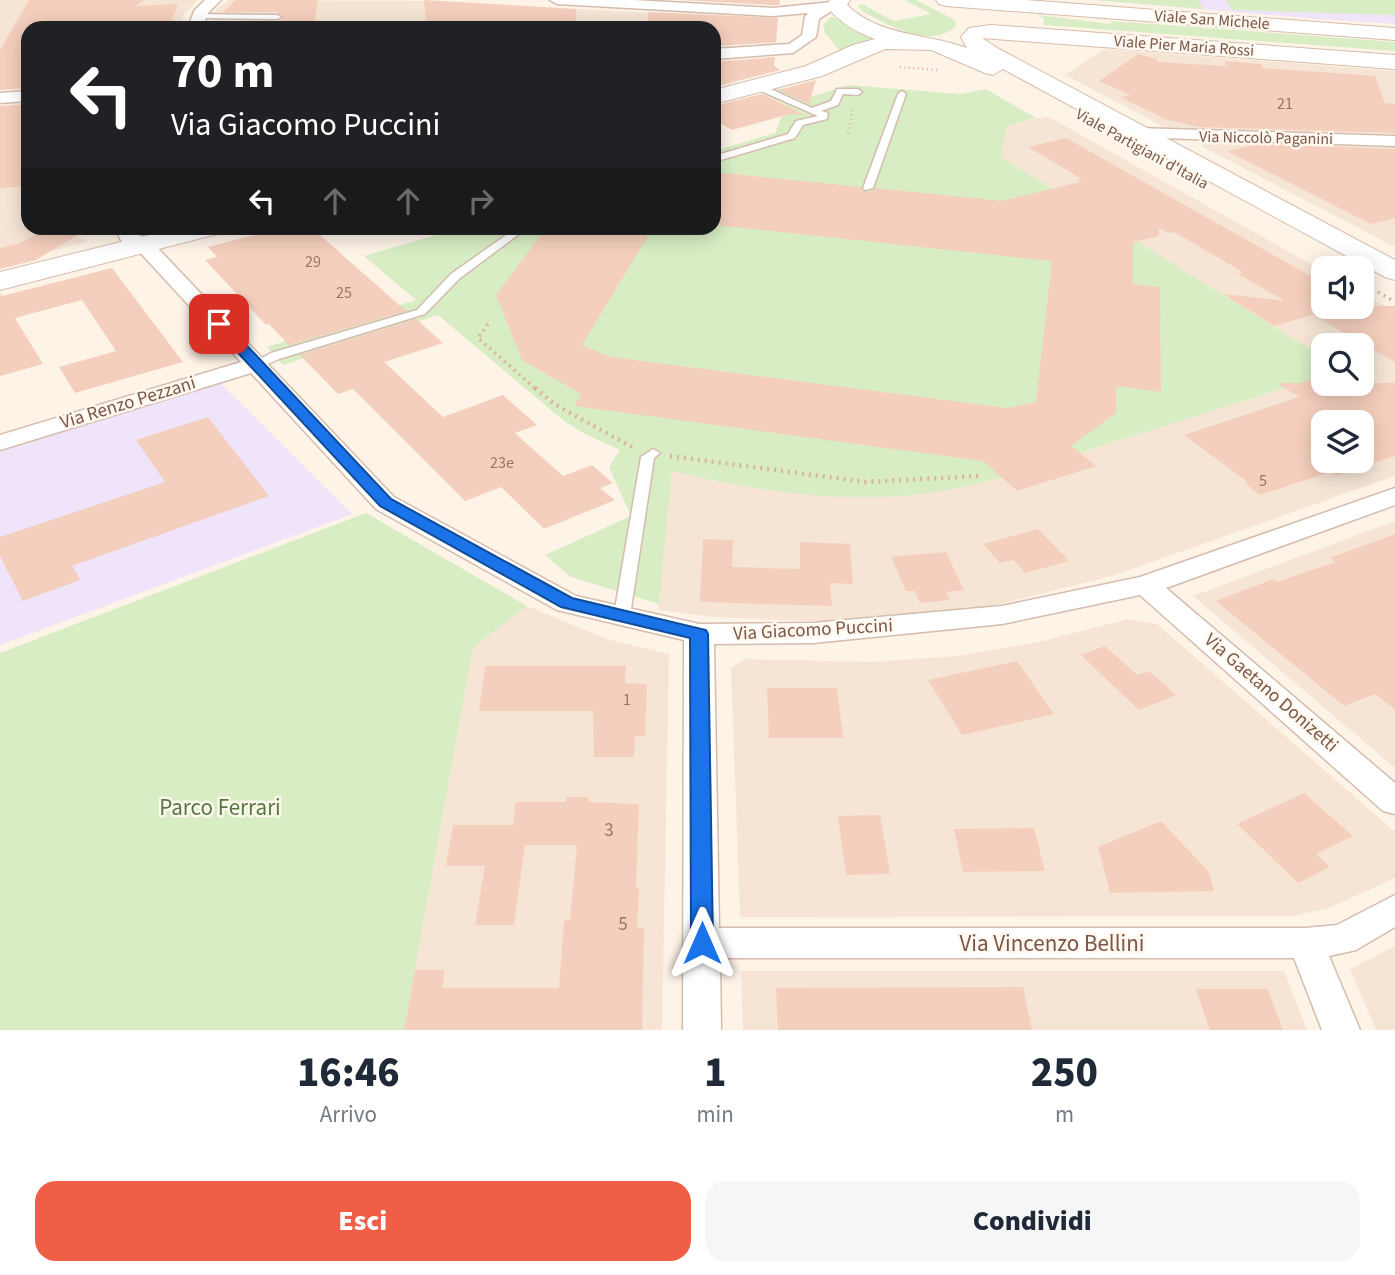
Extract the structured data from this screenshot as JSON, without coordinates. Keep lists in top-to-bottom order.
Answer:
{
  "streets": {
    "main road": ["Viale San Michele", "Viale Pier Maria Rossi", "Viale Partigiani d'Italia"],
    "street": [
      "Via Niccolò Paganini",
      "Via Renzo Pezzani",
      "Via Giacomo Puccini",
      "Via Gaetano Donizetti",
      "Via Vincenzo Bellini"
    ]
  },
  "crossings": [
    ["Viale Pier Maria Rossi", "Viale Partigiani d'Italia"],
    ["Via Niccolò Paganini", "Viale Partigiani d'Italia"],
    ["Via Renzo Pezzani", "Via Giacomo Puccini"],
    ["Via Giacomo Puccini", "Via Gaetano Donizetti"]
  ],
  "parks": ["Parco Ferrari"],
  "house_numbers": [
    "21",
    "29",
    "25",
    "23e",
    "5",
    "1",
    "3",
    "5"
  ],
  "page": {
    "turn": ["70 m", "Via Giacomo Puccini"],
    "eta": [
      "16:46",
      "Arrivo",
      "1",
      "min",
      "250",
      "m"
    ],
    "buttons": ["Esci", "Condividi"]
  }
}
